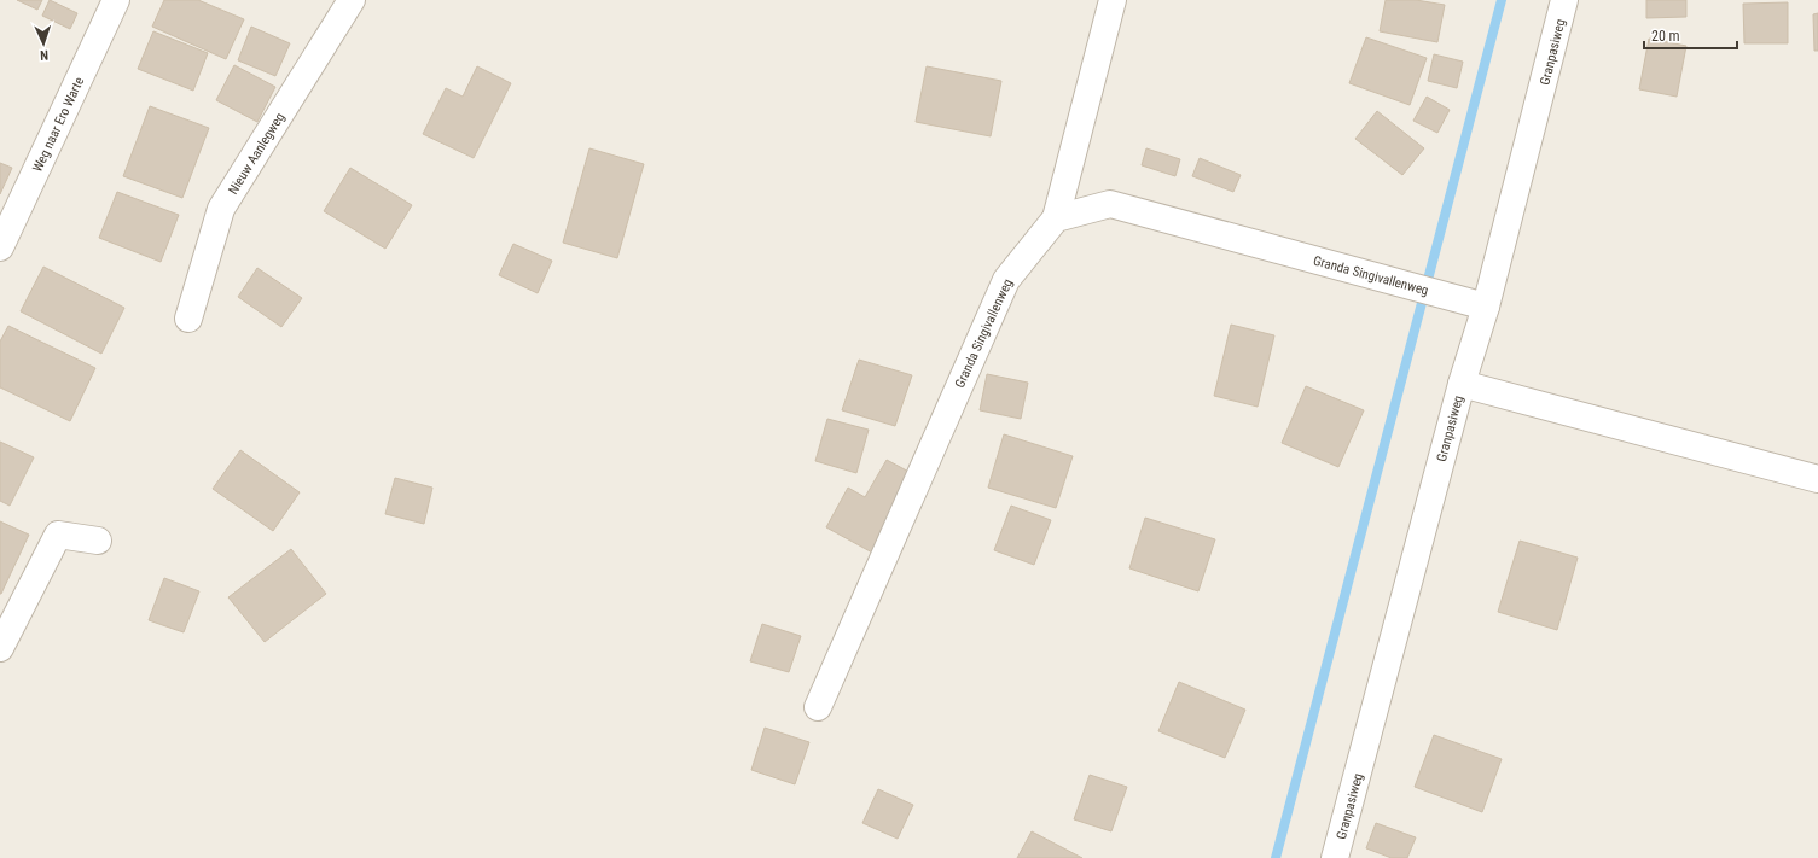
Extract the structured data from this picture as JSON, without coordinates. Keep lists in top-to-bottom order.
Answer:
{
  "streets": {
    "street": [
      "Granpasiweg",
      "Weg naar Ero Warte",
      "Nieuw Aanlegweg",
      "Granda Singivallenweg"
    ]
  },
  "crossings": [
    ["Granpasiweg", "Granda Singivallenweg"]
  ],
  "scale_bar": "20 m",
  "north": "bottom"
}
